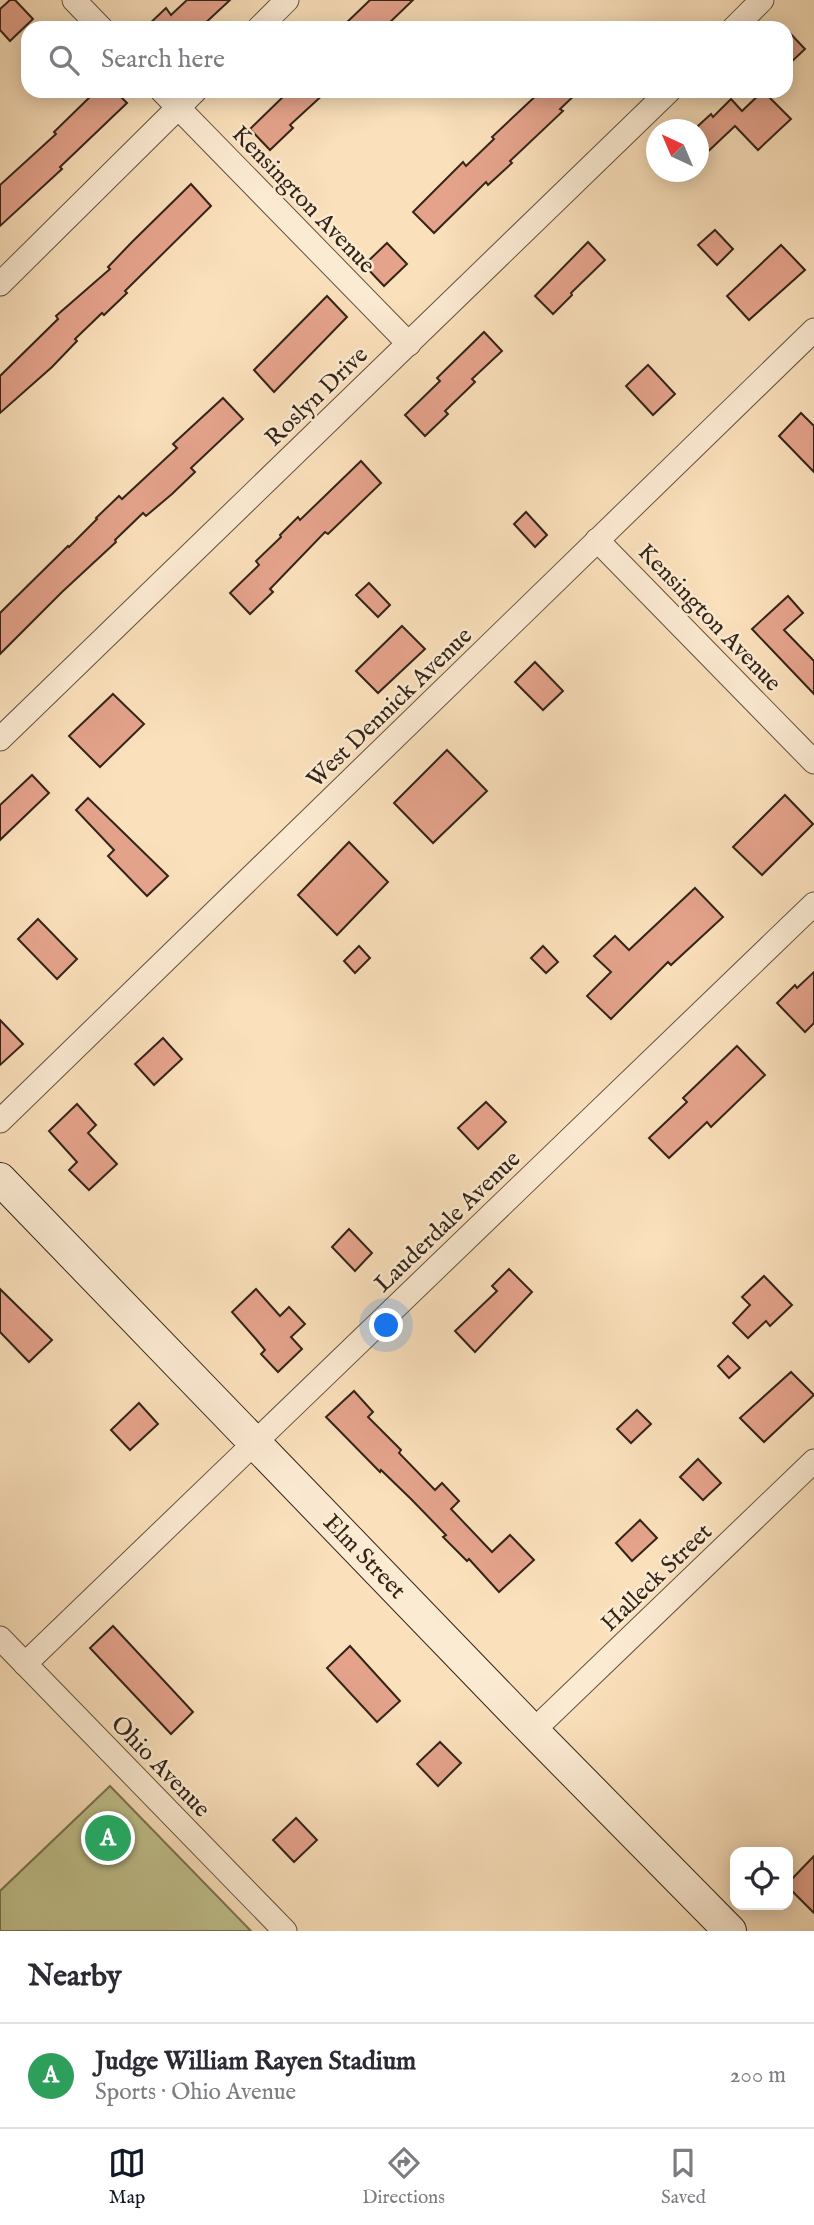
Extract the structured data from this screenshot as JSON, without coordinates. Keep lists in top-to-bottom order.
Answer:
{
  "streets": {
    "street": [
      "Kensington Avenue",
      "Roslyn Drive",
      "West Dennick Avenue",
      "Lauderdale Avenue",
      "Elm Street",
      "Halleck Street",
      "Ohio Avenue"
    ]
  },
  "crossings": [
    ["Kensington Avenue", "Roslyn Drive"],
    ["Kensington Avenue", "West Dennick Avenue"],
    ["Lauderdale Avenue", "Elm Street"],
    ["Lauderdale Avenue", "Ohio Avenue"],
    ["Elm Street", "Halleck Street"]
  ],
  "north": "top left",
  "page": {
    "search": "Search here",
    "pins": "A",
    "heading": "Nearby",
    "list": [
      {
        "mark": "A",
        "name": "Judge William Rayen Stadium",
        "note": "Sports · Ohio Avenue",
        "value": "200 m"
      }
    ],
    "nav": ["Map", "Directions", "Saved"]
  }
}
